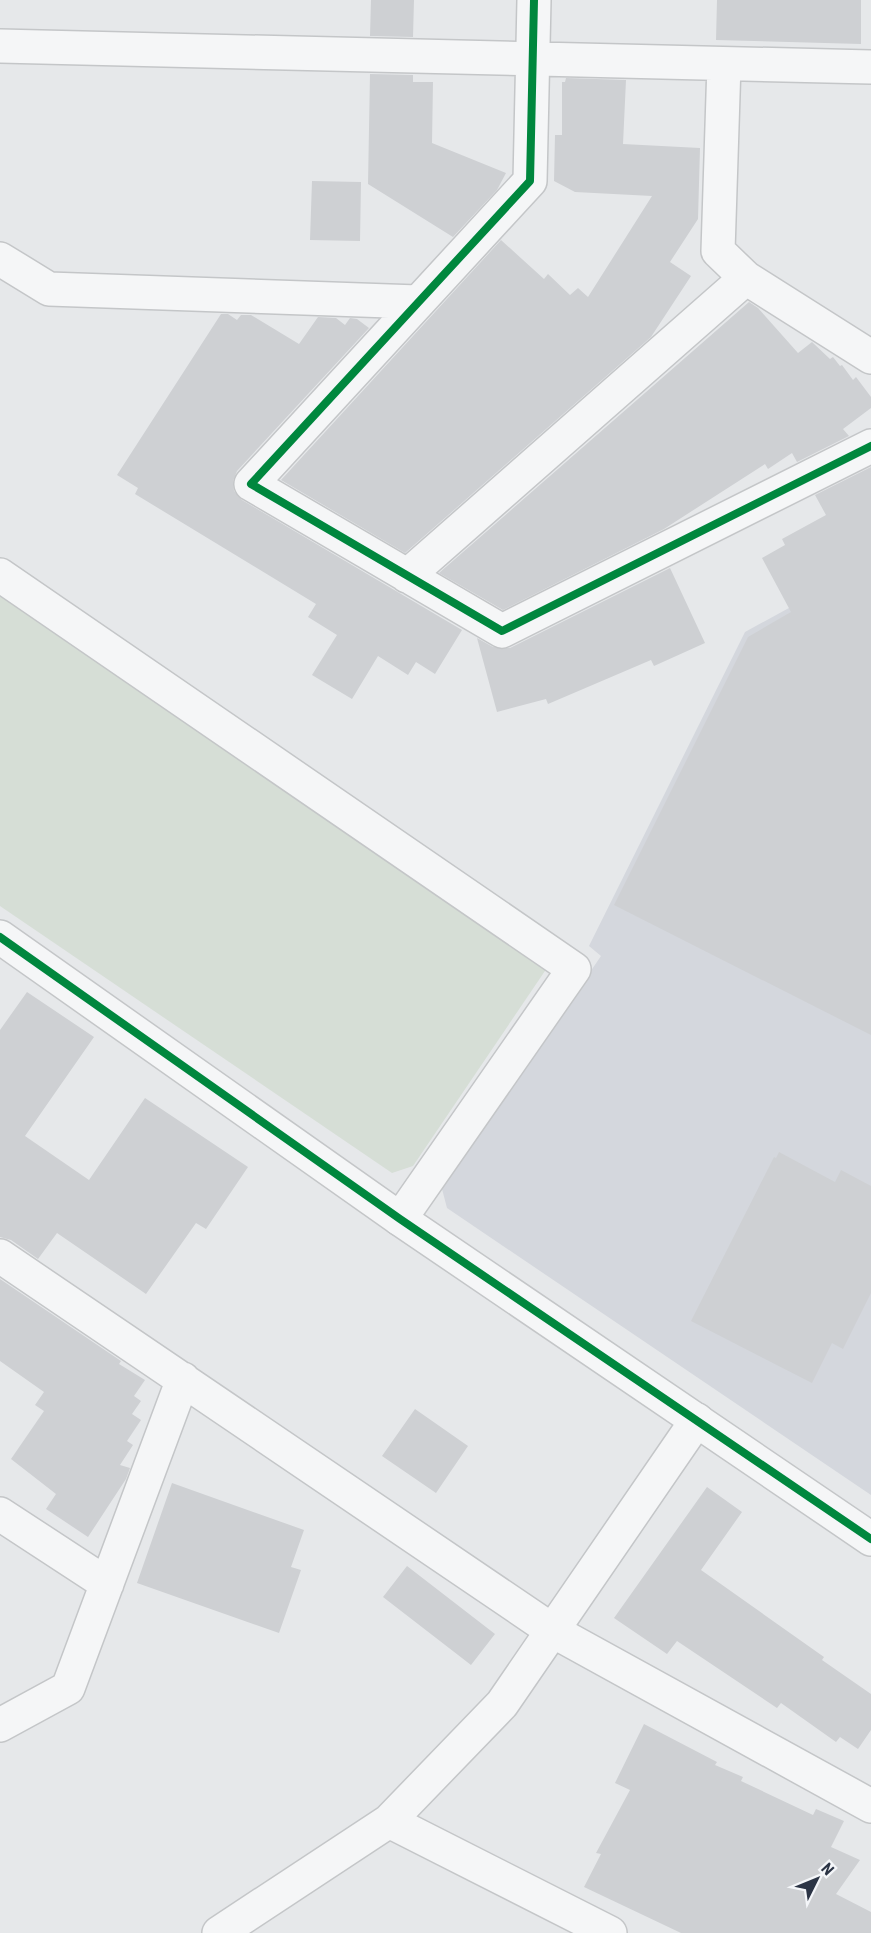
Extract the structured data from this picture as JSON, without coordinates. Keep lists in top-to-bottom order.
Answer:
{
  "north": "top right"
}
